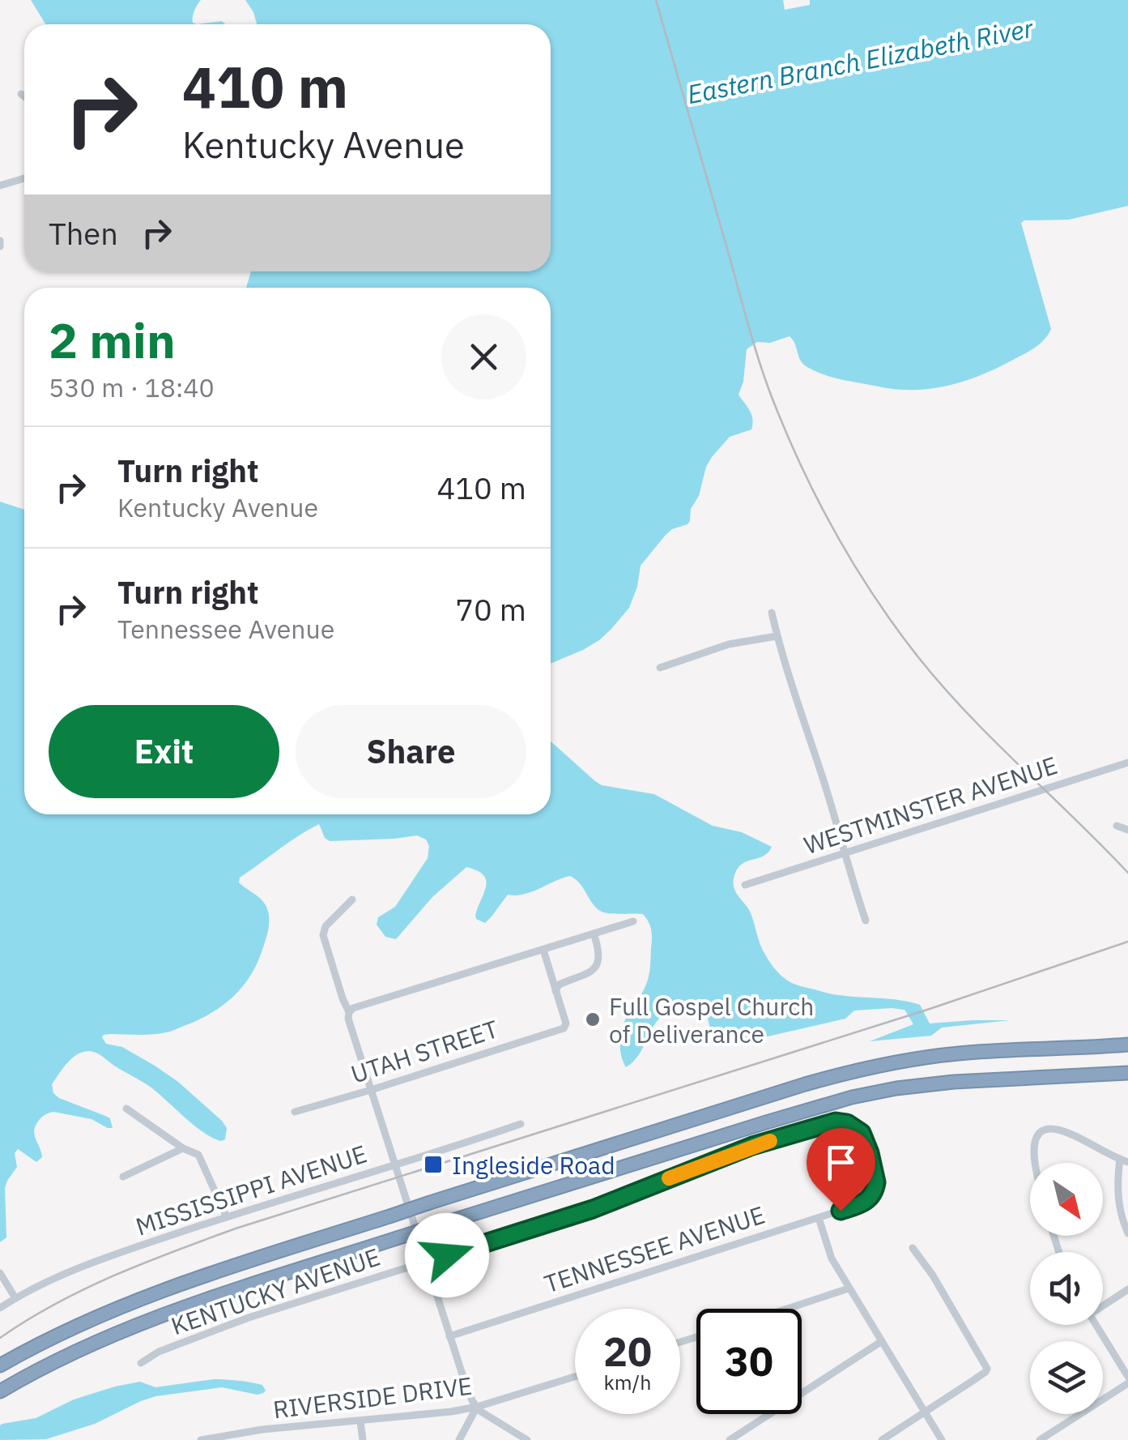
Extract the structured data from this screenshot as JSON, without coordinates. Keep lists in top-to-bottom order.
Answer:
{
  "streets": {
    "street": [
      "WESTMINSTER AVENUE",
      "UTAH STREET",
      "MISSISSIPPI AVENUE",
      "TENNESSEE AVENUE",
      "KENTUCKY AVENUE",
      "RIVERSIDE DRIVE"
    ]
  },
  "crossings": [
    ["TENNESSEE AVENUE", "KENTUCKY AVENUE"]
  ],
  "water": ["Eastern Branch Elizabeth River"],
  "places": {
    "other": ["Full Gospel Church of Deliverance"],
    "transit": ["Ingleside Road"]
  },
  "north": "bottom right",
  "page": {
    "turn": ["410 m", "Kentucky Avenue"],
    "then": "Then",
    "heading": ["2 min", "530 m · 18:40"],
    "list": [
      {
        "name": "Turn right",
        "note": "Kentucky Avenue",
        "value": "410 m"
      },
      {
        "name": "Turn right",
        "note": "Tennessee Avenue",
        "value": "70 m"
      }
    ],
    "buttons": ["Exit", "Share"],
    "speed": "20 km/h",
    "limit": "30"
  }
}
